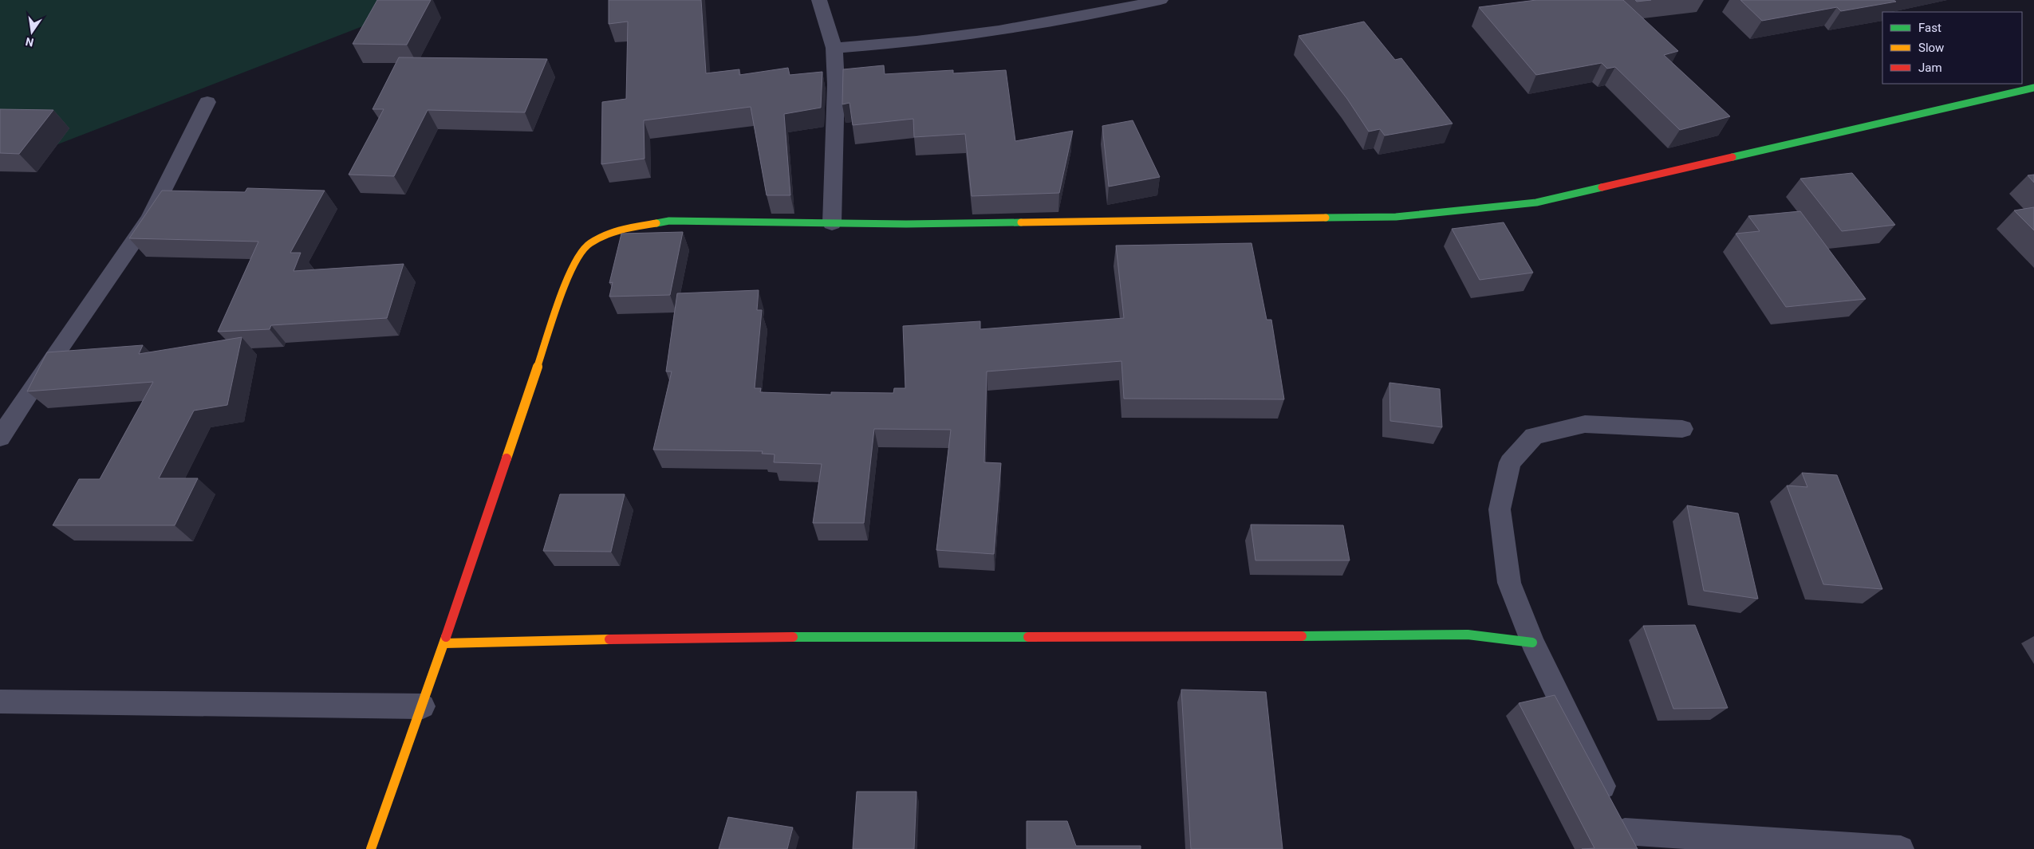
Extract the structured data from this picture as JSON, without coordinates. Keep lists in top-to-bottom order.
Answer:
{
  "legend": ["Fast", "Slow", "Jam"],
  "north": "bottom"
}
